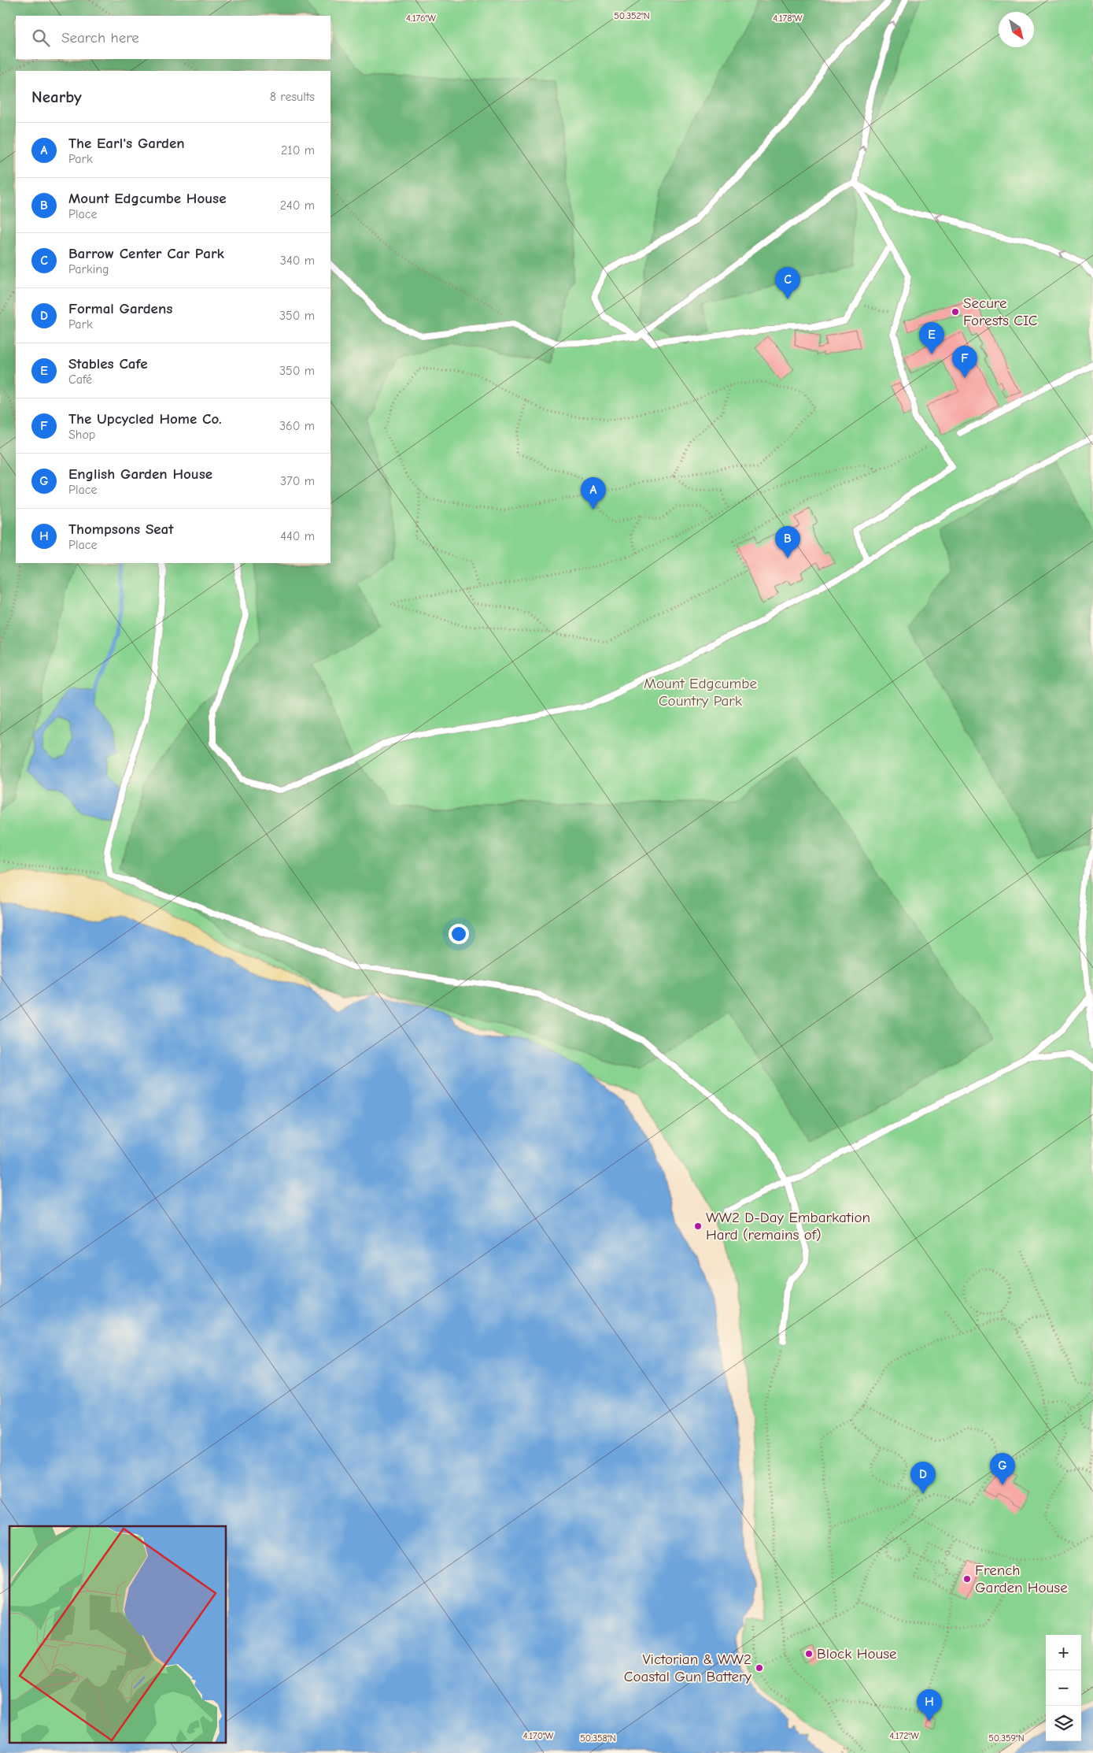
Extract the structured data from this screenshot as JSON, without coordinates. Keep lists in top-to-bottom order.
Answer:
{
  "parks": ["Mount Edgcumbe Country Park"],
  "places": [
    "Secure Forests CIC",
    "WW2 D-Day Embarkation Hard (remains of)",
    "French Garden House",
    "Block House",
    "Victorian & WW2 Coastal Gun Battery"
  ],
  "north": "bottom right",
  "page": {
    "search": "Search here",
    "heading": ["Nearby", "8 results"],
    "list": [
      {
        "mark": "A",
        "name": "The Earl's Garden",
        "note": "Park",
        "value": "210 m"
      },
      {
        "mark": "B",
        "name": "Mount Edgcumbe House",
        "note": "Place",
        "value": "240 m"
      },
      {
        "mark": "C",
        "name": "Barrow Center Car Park",
        "note": "Parking",
        "value": "340 m"
      },
      {
        "mark": "D",
        "name": "Formal Gardens",
        "note": "Park",
        "value": "350 m"
      },
      {
        "mark": "E",
        "name": "Stables Cafe",
        "note": "Café",
        "value": "350 m"
      },
      {
        "mark": "F",
        "name": "The Upcycled Home Co.",
        "note": "Shop",
        "value": "360 m"
      },
      {
        "mark": "G",
        "name": "English Garden House",
        "note": "Place",
        "value": "370 m"
      },
      {
        "mark": "H",
        "name": "Thompsons Seat",
        "note": "Place",
        "value": "440 m"
      }
    ],
    "pins": [
      "C",
      "E",
      "F",
      "A",
      "B",
      "G",
      "D",
      "H"
    ],
    "map_buttons": ["+", "−"]
  },
  "coordinates": [
    "50.352°N",
    "4.176°W",
    "4.178°W",
    "4.170°W",
    "4.172°W",
    "50.358°N",
    "50.359°N"
  ]
}
